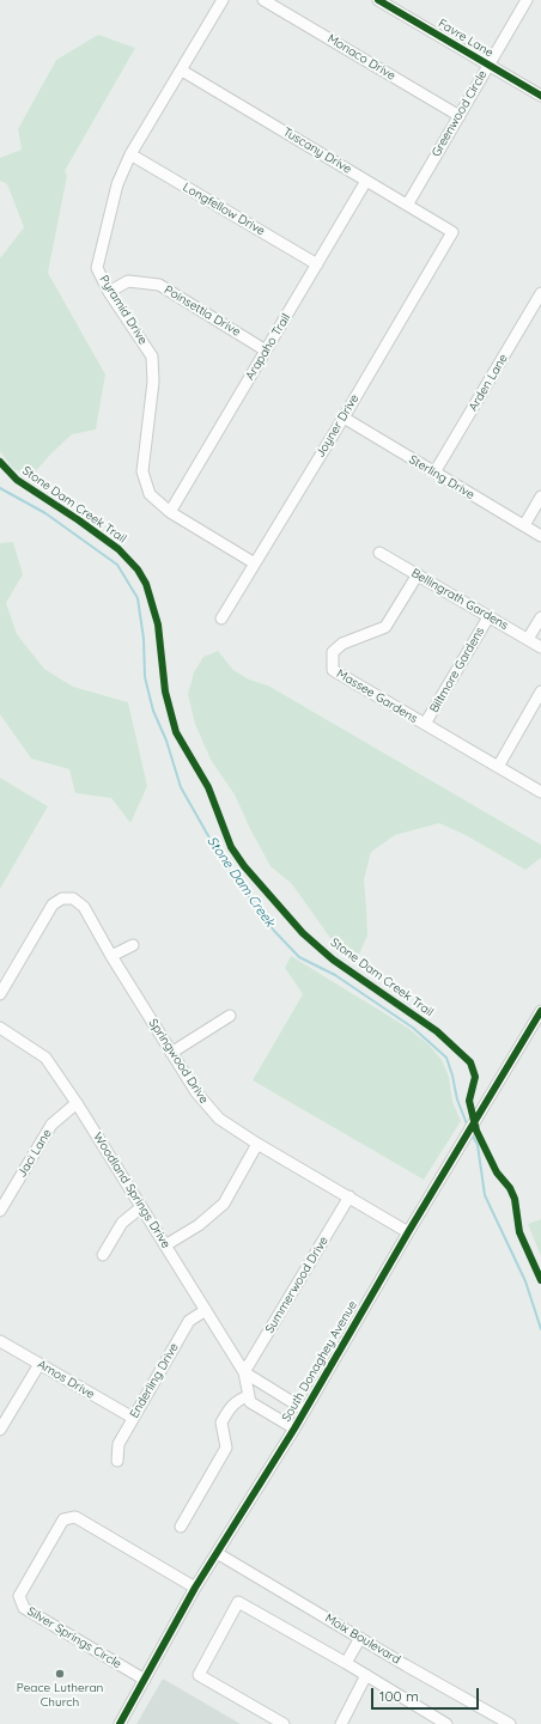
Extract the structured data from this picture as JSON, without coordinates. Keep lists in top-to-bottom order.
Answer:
{
  "streets": {
    "street": [
      "Favre Lane",
      "Monaco Drive",
      "Greenwood Circle",
      "Tuscany Drive",
      "Longfellow Drive",
      "Pyramid Drive",
      "Poinsettia Drive",
      "Arapaho Trail",
      "Arden Lane",
      "Joyner Drive",
      "Sterling Drive",
      "Bellingrath Gardens",
      "Biltmore Gardens",
      "Massee Gardens",
      "Springwood Drive",
      "Jaci Lane",
      "Woodland Springs Drive",
      "Summerwood Drive",
      "South Donaghey Avenue",
      "Amos Drive",
      "Enderling Drive",
      "Silver Springs Circle",
      "Moix Boulevard"
    ],
    "cycle path": ["Stone Dam Creek Trail"]
  },
  "crossings": [
    ["Favre Lane", "Greenwood Circle"],
    ["Monaco Drive", "Greenwood Circle"],
    ["Greenwood Circle", "Tuscany Drive"],
    ["Tuscany Drive", "Pyramid Drive"],
    ["Tuscany Drive", "Arapaho Trail"],
    ["Tuscany Drive", "Joyner Drive"],
    ["Longfellow Drive", "Pyramid Drive"],
    ["Longfellow Drive", "Arapaho Trail"],
    ["Pyramid Drive", "Poinsettia Drive"],
    ["Pyramid Drive", "Arapaho Trail"],
    ["Pyramid Drive", "Joyner Drive"],
    ["Poinsettia Drive", "Arapaho Trail"],
    ["Arden Lane", "Sterling Drive"],
    ["Joyner Drive", "Sterling Drive"],
    ["Bellingrath Gardens", "Biltmore Gardens"],
    ["Bellingrath Gardens", "Massee Gardens"],
    ["Biltmore Gardens", "Massee Gardens"],
    ["Springwood Drive", "Summerwood Drive"],
    ["Springwood Drive", "South Donaghey Avenue"],
    ["Jaci Lane", "Woodland Springs Drive"],
    ["Woodland Springs Drive", "Summerwood Drive"],
    ["Woodland Springs Drive", "South Donaghey Avenue"],
    ["Woodland Springs Drive", "Enderling Drive"],
    ["South Donaghey Avenue", "Silver Springs Circle"],
    ["South Donaghey Avenue", "Moix Boulevard"],
    ["Amos Drive", "Enderling Drive"]
  ],
  "water": ["Stone Dam Creek"],
  "places": ["Peace Lutheran Church"],
  "scale_bar": "100 m"
}
